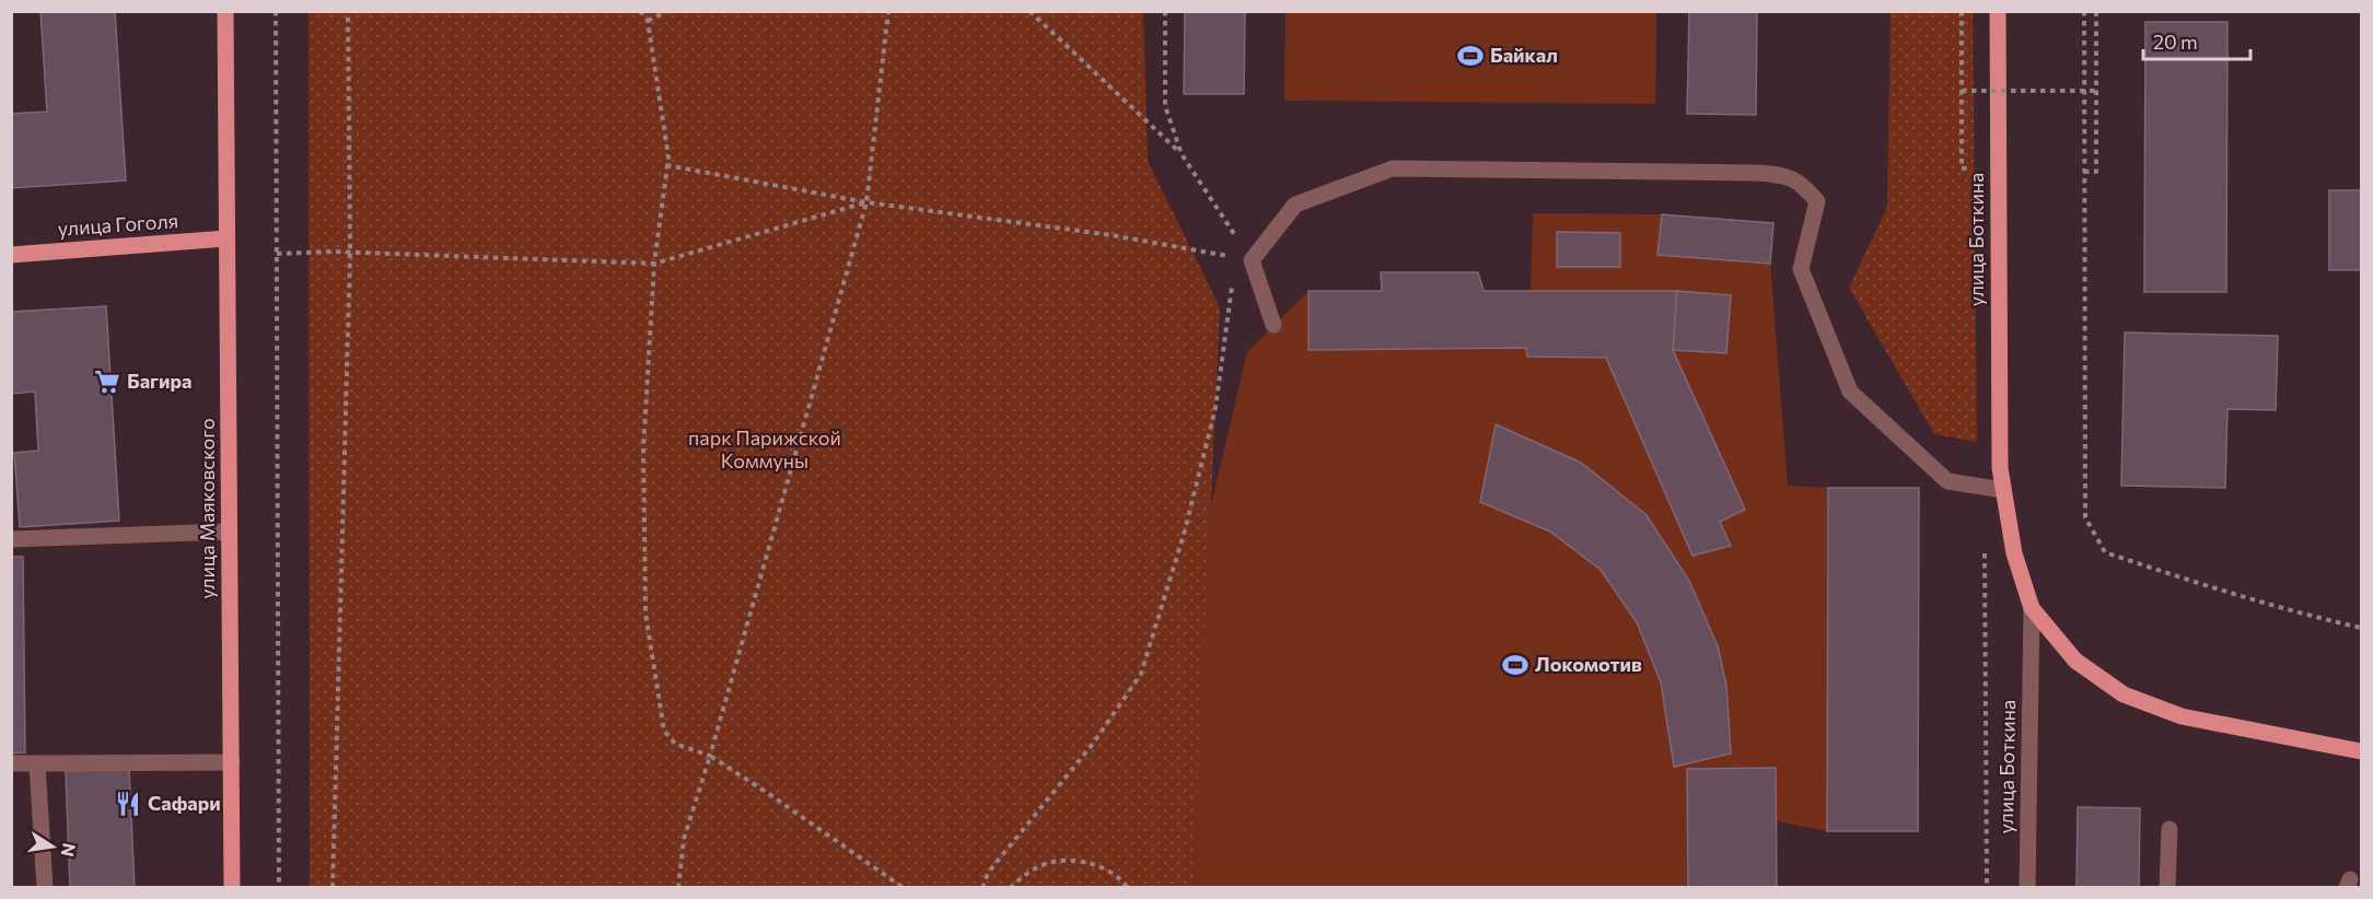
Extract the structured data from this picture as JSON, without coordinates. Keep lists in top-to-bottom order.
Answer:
{
  "streets": {
    "main road": ["улица Гоголя", "улица Боткина", "улица Маяковского"]
  },
  "crossings": [
    ["улица Гоголя", "улица Маяковского"]
  ],
  "parks": ["парк Парижской Коммуны"],
  "places": {
    "sports": ["Байкал", "Локомотив"],
    "supermarket": ["Багира"],
    "restaurant": ["Сафари"]
  },
  "scale_bar": "20 m",
  "north": "right"
}
